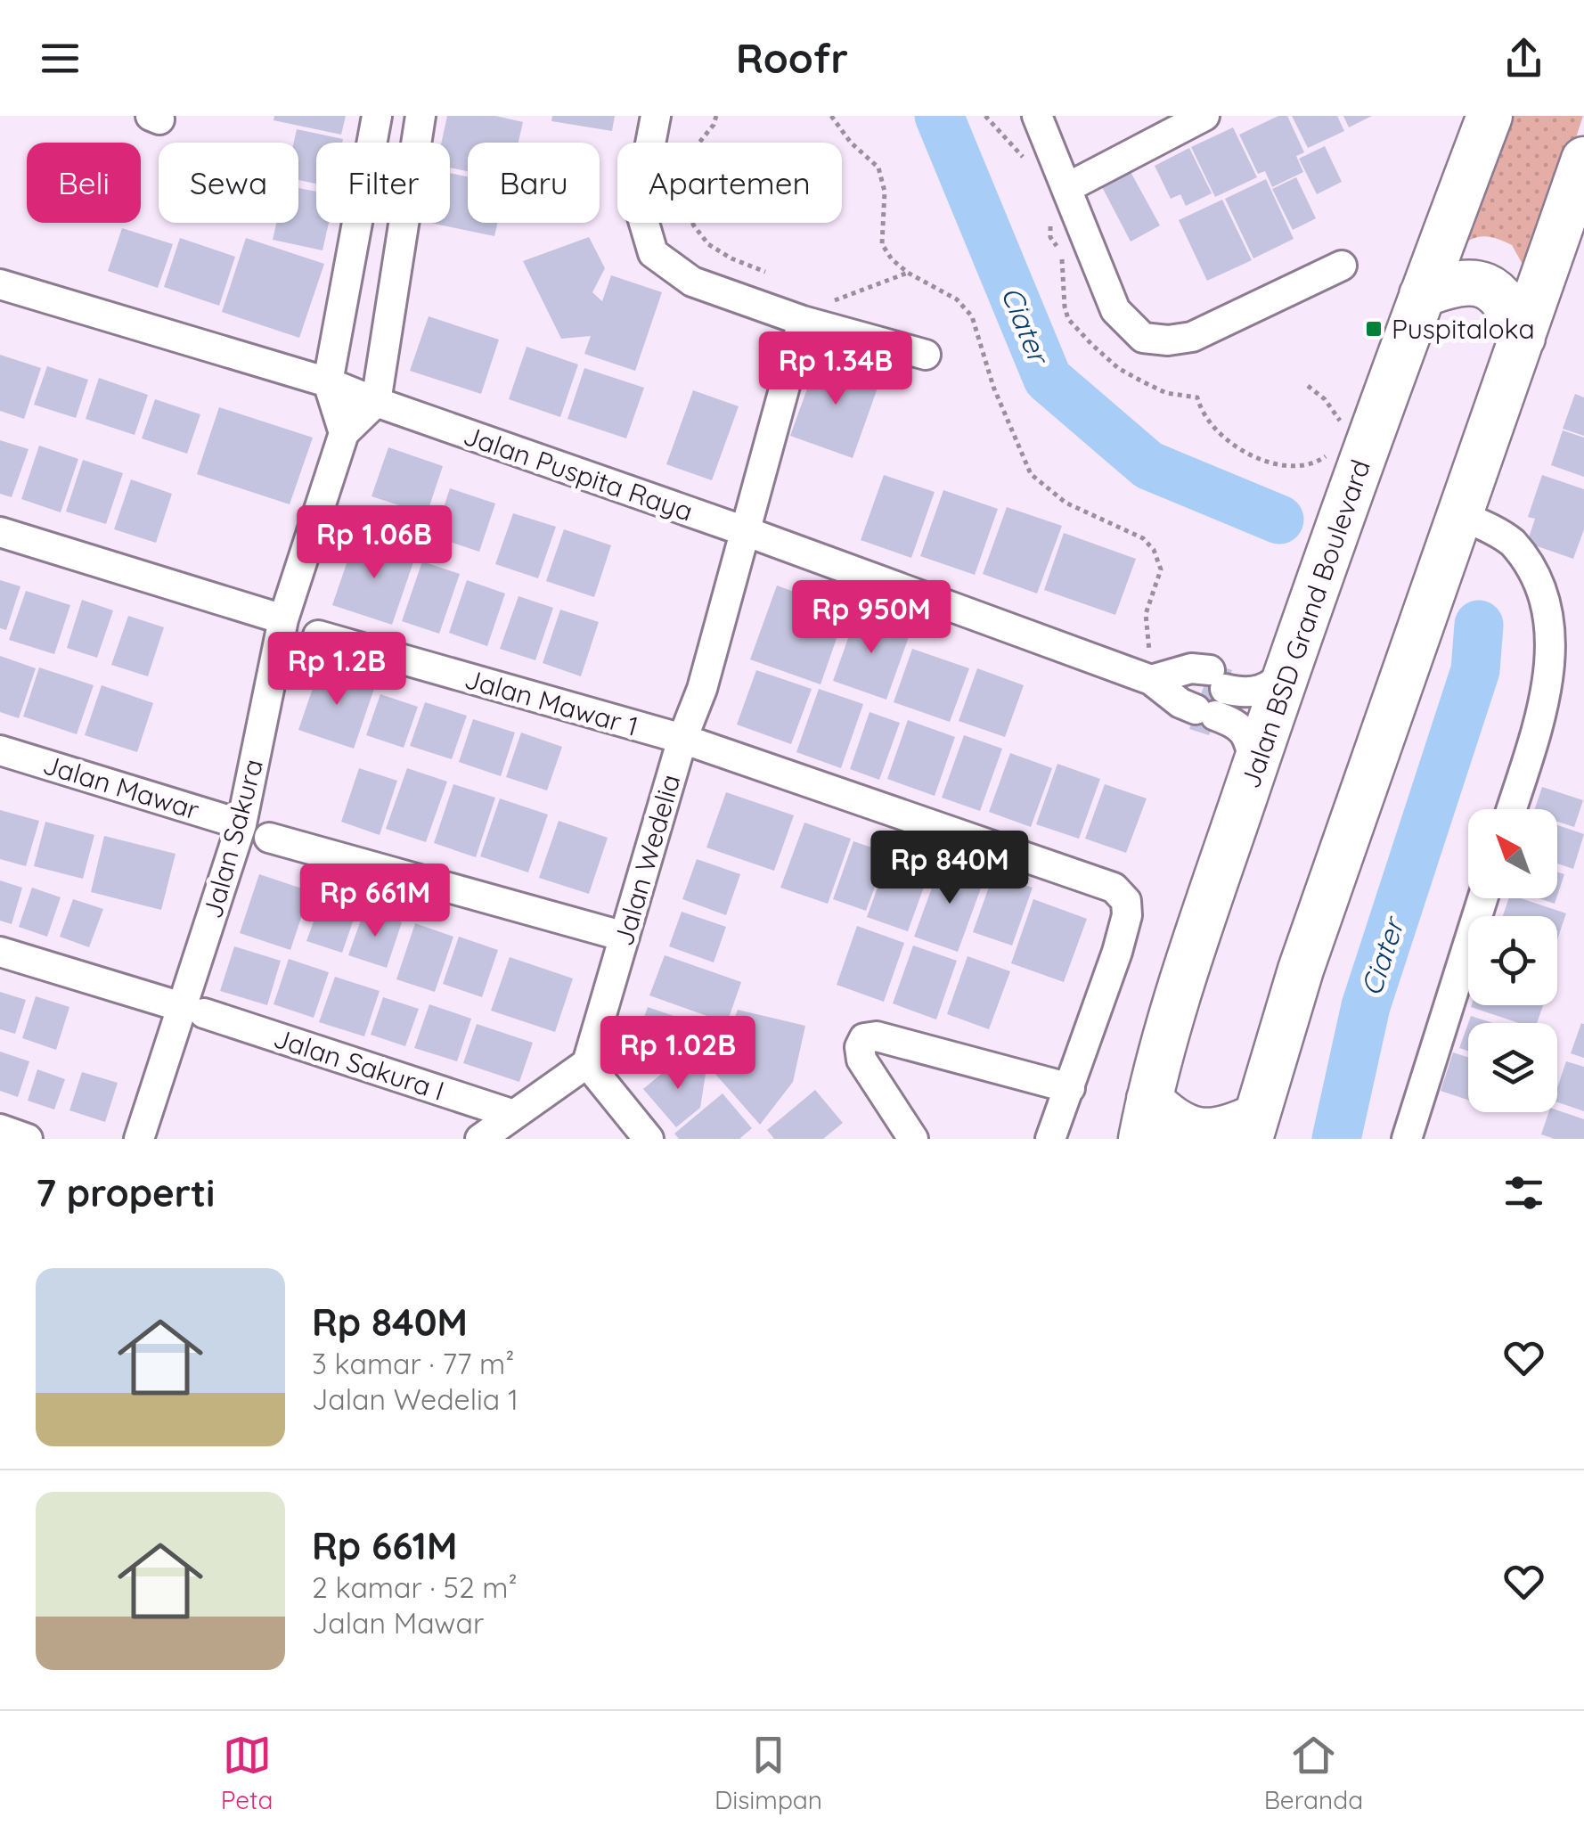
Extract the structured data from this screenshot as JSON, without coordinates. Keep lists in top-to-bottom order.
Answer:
{
  "streets": {
    "main road": ["Jalan BSD Grand Boulevard"],
    "street": [
      "Jalan Puspita Raya",
      "Jalan Mawar 1",
      "Jalan Mawar",
      "Jalan Sakura",
      "Jalan Wedelia",
      "Jalan Sakura I"
    ]
  },
  "crossings": [
    ["Jalan Puspita Raya", "Jalan BSD Grand Boulevard"],
    ["Jalan Puspita Raya", "Jalan Sakura"],
    ["Jalan Puspita Raya", "Jalan Wedelia"],
    ["Jalan Mawar 1", "Jalan Wedelia"],
    ["Jalan Mawar", "Jalan Sakura"],
    ["Jalan Sakura", "Jalan Sakura I"]
  ],
  "water": ["Ciater"],
  "places": {
    "transit": ["Puspitaloka"]
  },
  "north": "top left",
  "page": {
    "header": "Roofr",
    "chip": [
      "Beli",
      "Sewa",
      "Filter",
      "Baru",
      "Apartemen"
    ],
    "price": [
      "Rp 1.34B",
      "Rp 1.06B",
      "Rp 950M",
      "Rp 1.2B",
      "Rp 840M",
      "Rp 661M",
      "Rp 1.02B"
    ],
    "heading": "7 properti",
    "list": [
      {
        "name": "Rp 840M",
        "note": "3 kamar · 77 m² · Jalan Wedelia 1"
      },
      {
        "name": "Rp 661M",
        "note": "2 kamar · 52 m² · Jalan Mawar"
      }
    ],
    "tabs": ["Peta", "Disimpan", "Beranda"]
  }
}
